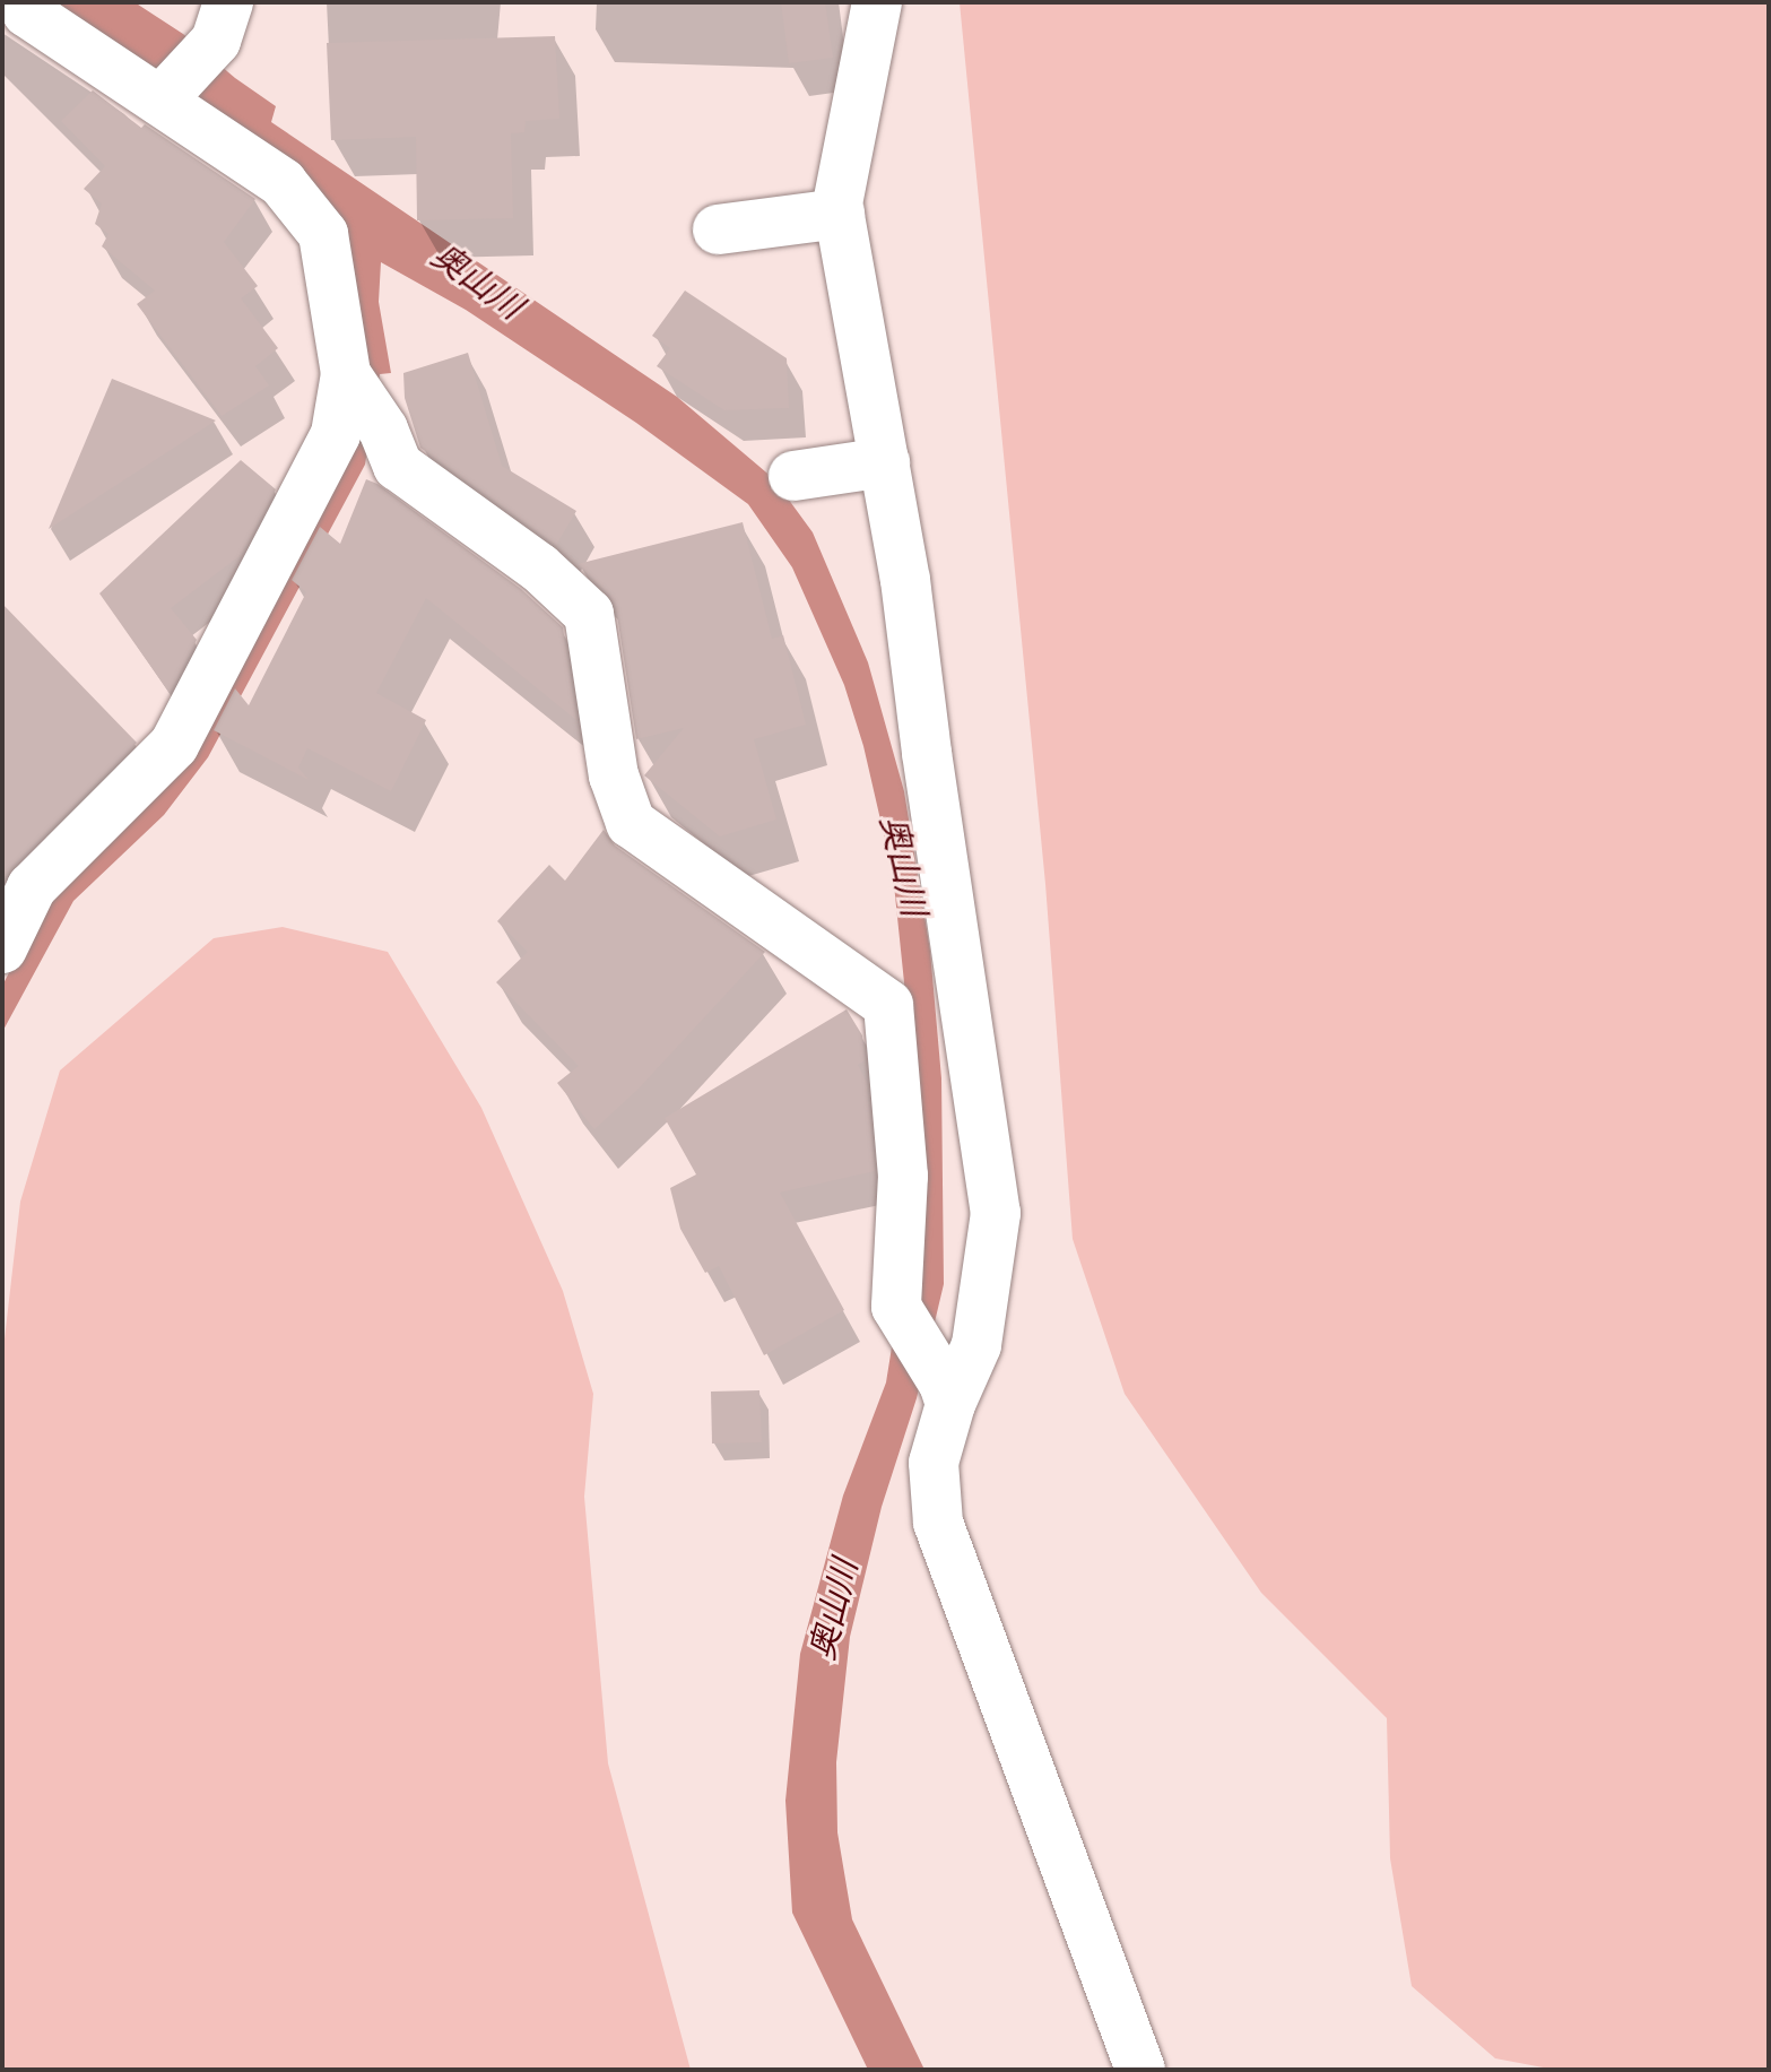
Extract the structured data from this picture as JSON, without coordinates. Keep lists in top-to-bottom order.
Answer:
{
  "water": ["奥山川"]
}
